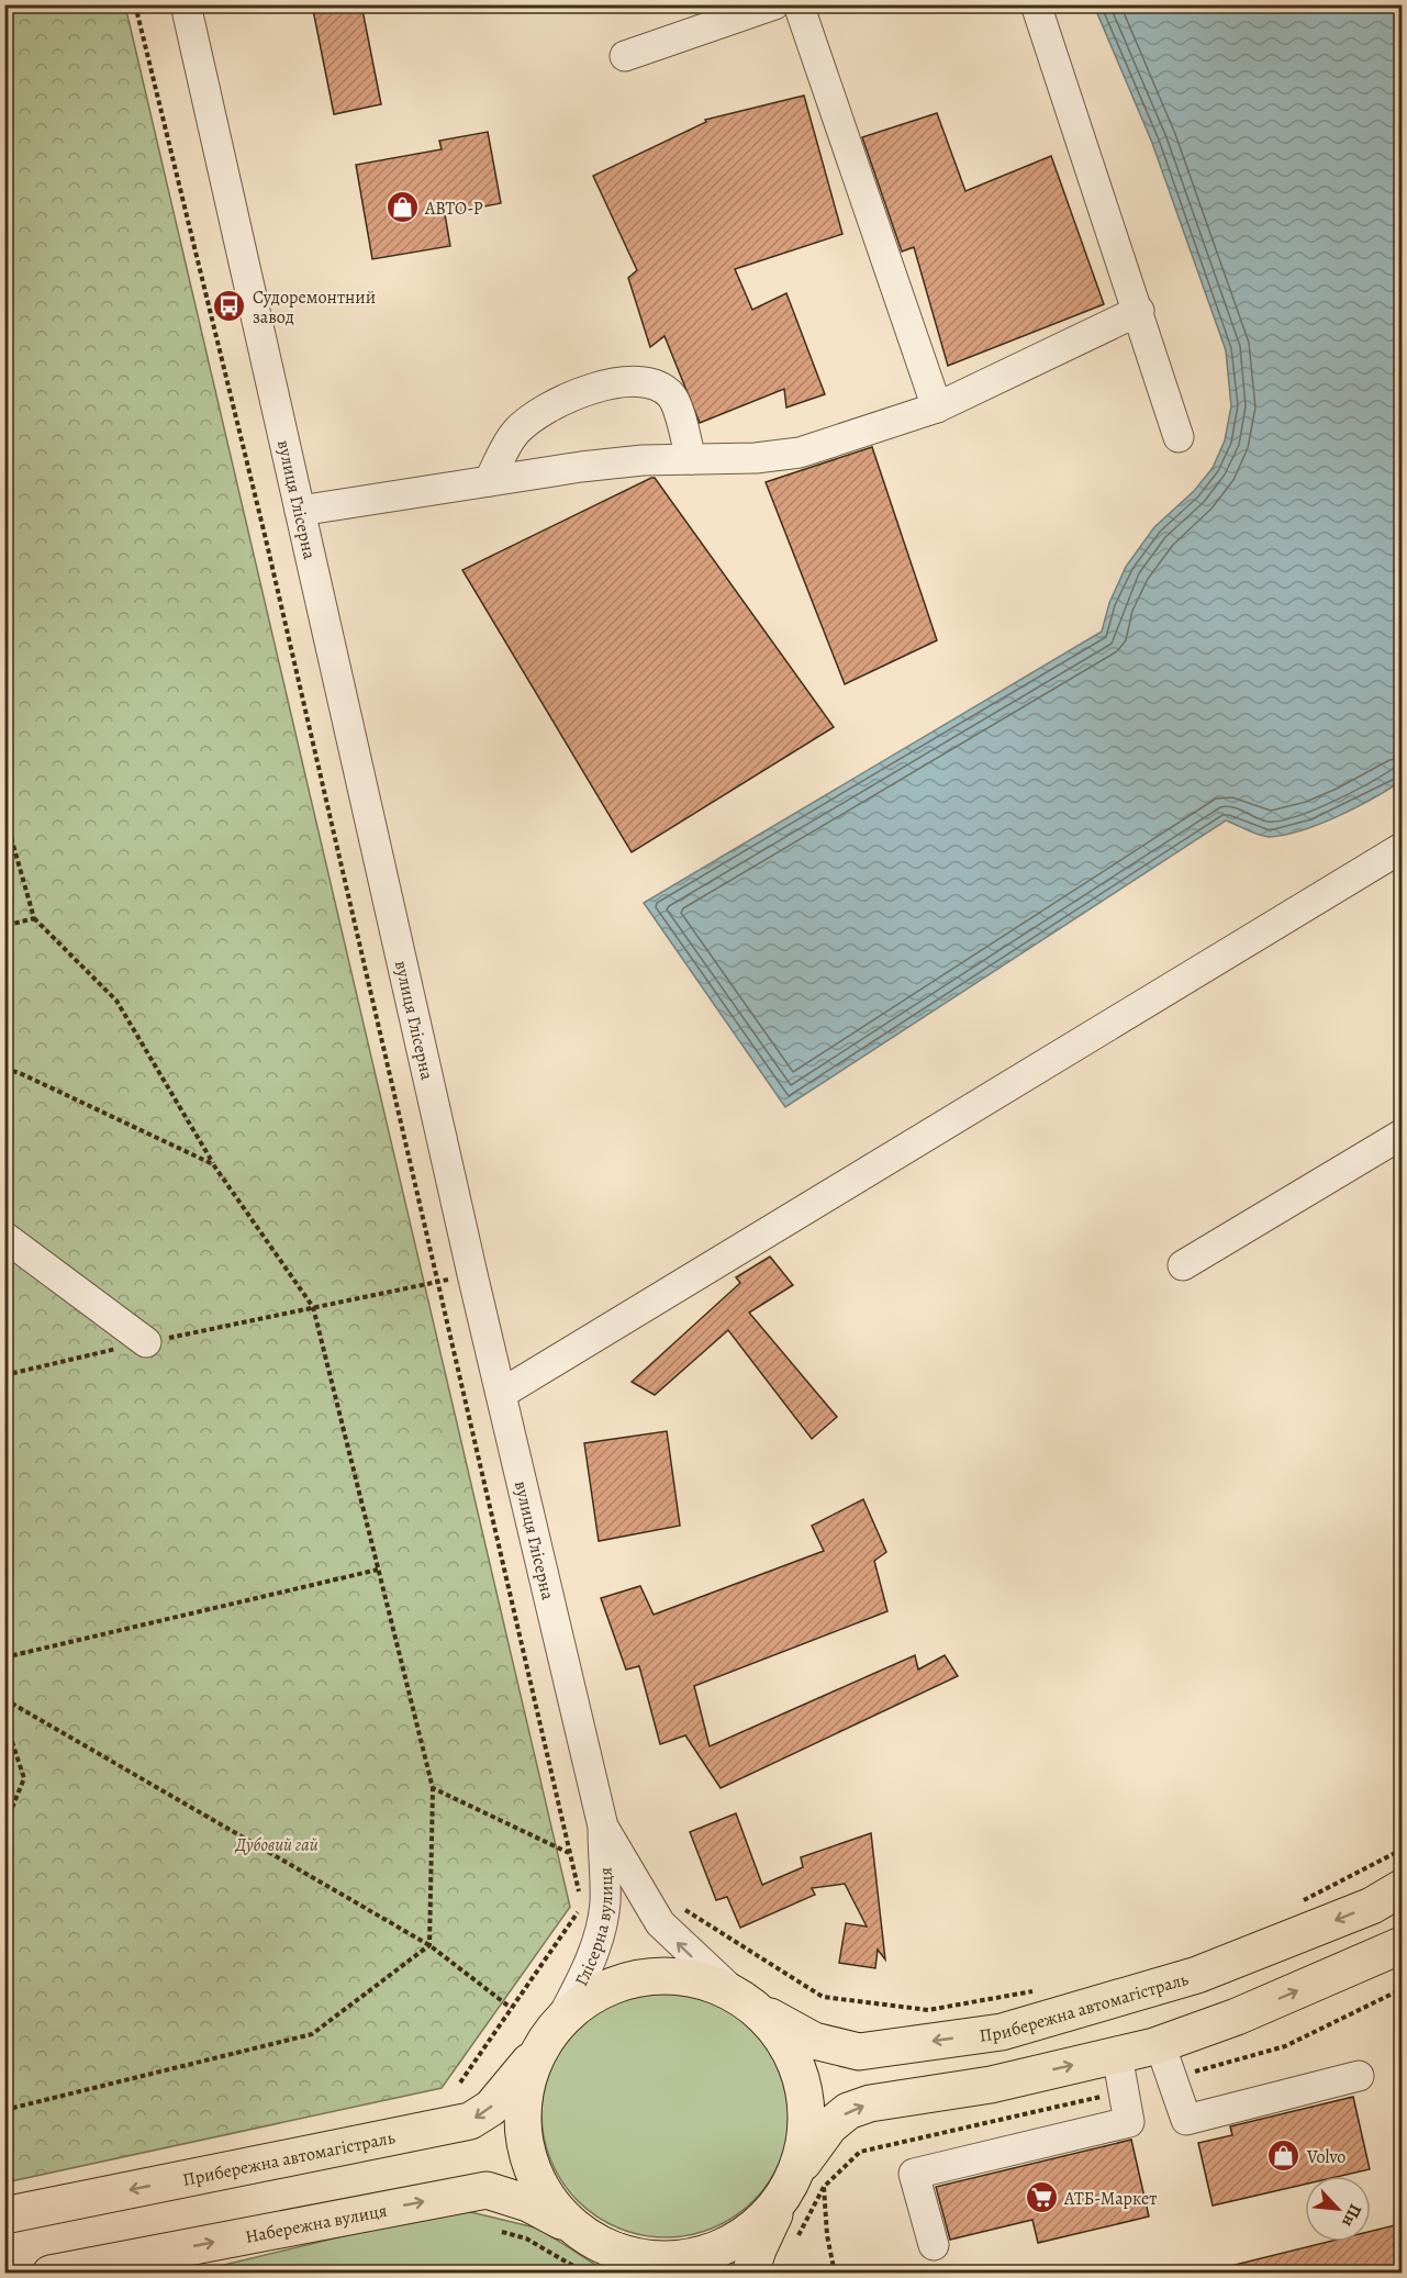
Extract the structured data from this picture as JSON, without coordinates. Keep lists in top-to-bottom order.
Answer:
{
  "streets": {
    "main road": ["Прибережна автомагістраль", "Набережна вулиця"],
    "street": ["вулиця Глісерна", "Глісерна вулиця"]
  },
  "crossings": [
    ["вулиця Глісерна", "Глісерна вулиця"],
    ["вулиця Глісерна", "Прибережна автомагістраль"],
    ["Глісерна вулиця", "Прибережна автомагістраль"],
    ["Прибережна автомагістраль", "Набережна вулиця"]
  ],
  "one_way": ["Набережна вулиця"],
  "parks": ["Дубовий гай"],
  "places": {
    "shop": ["АВТО-Р", "Volvo"],
    "bus stop": ["Судоремонтний завод"],
    "supermarket": ["АТБ-Маркет"]
  },
  "north": "bottom right"
}
